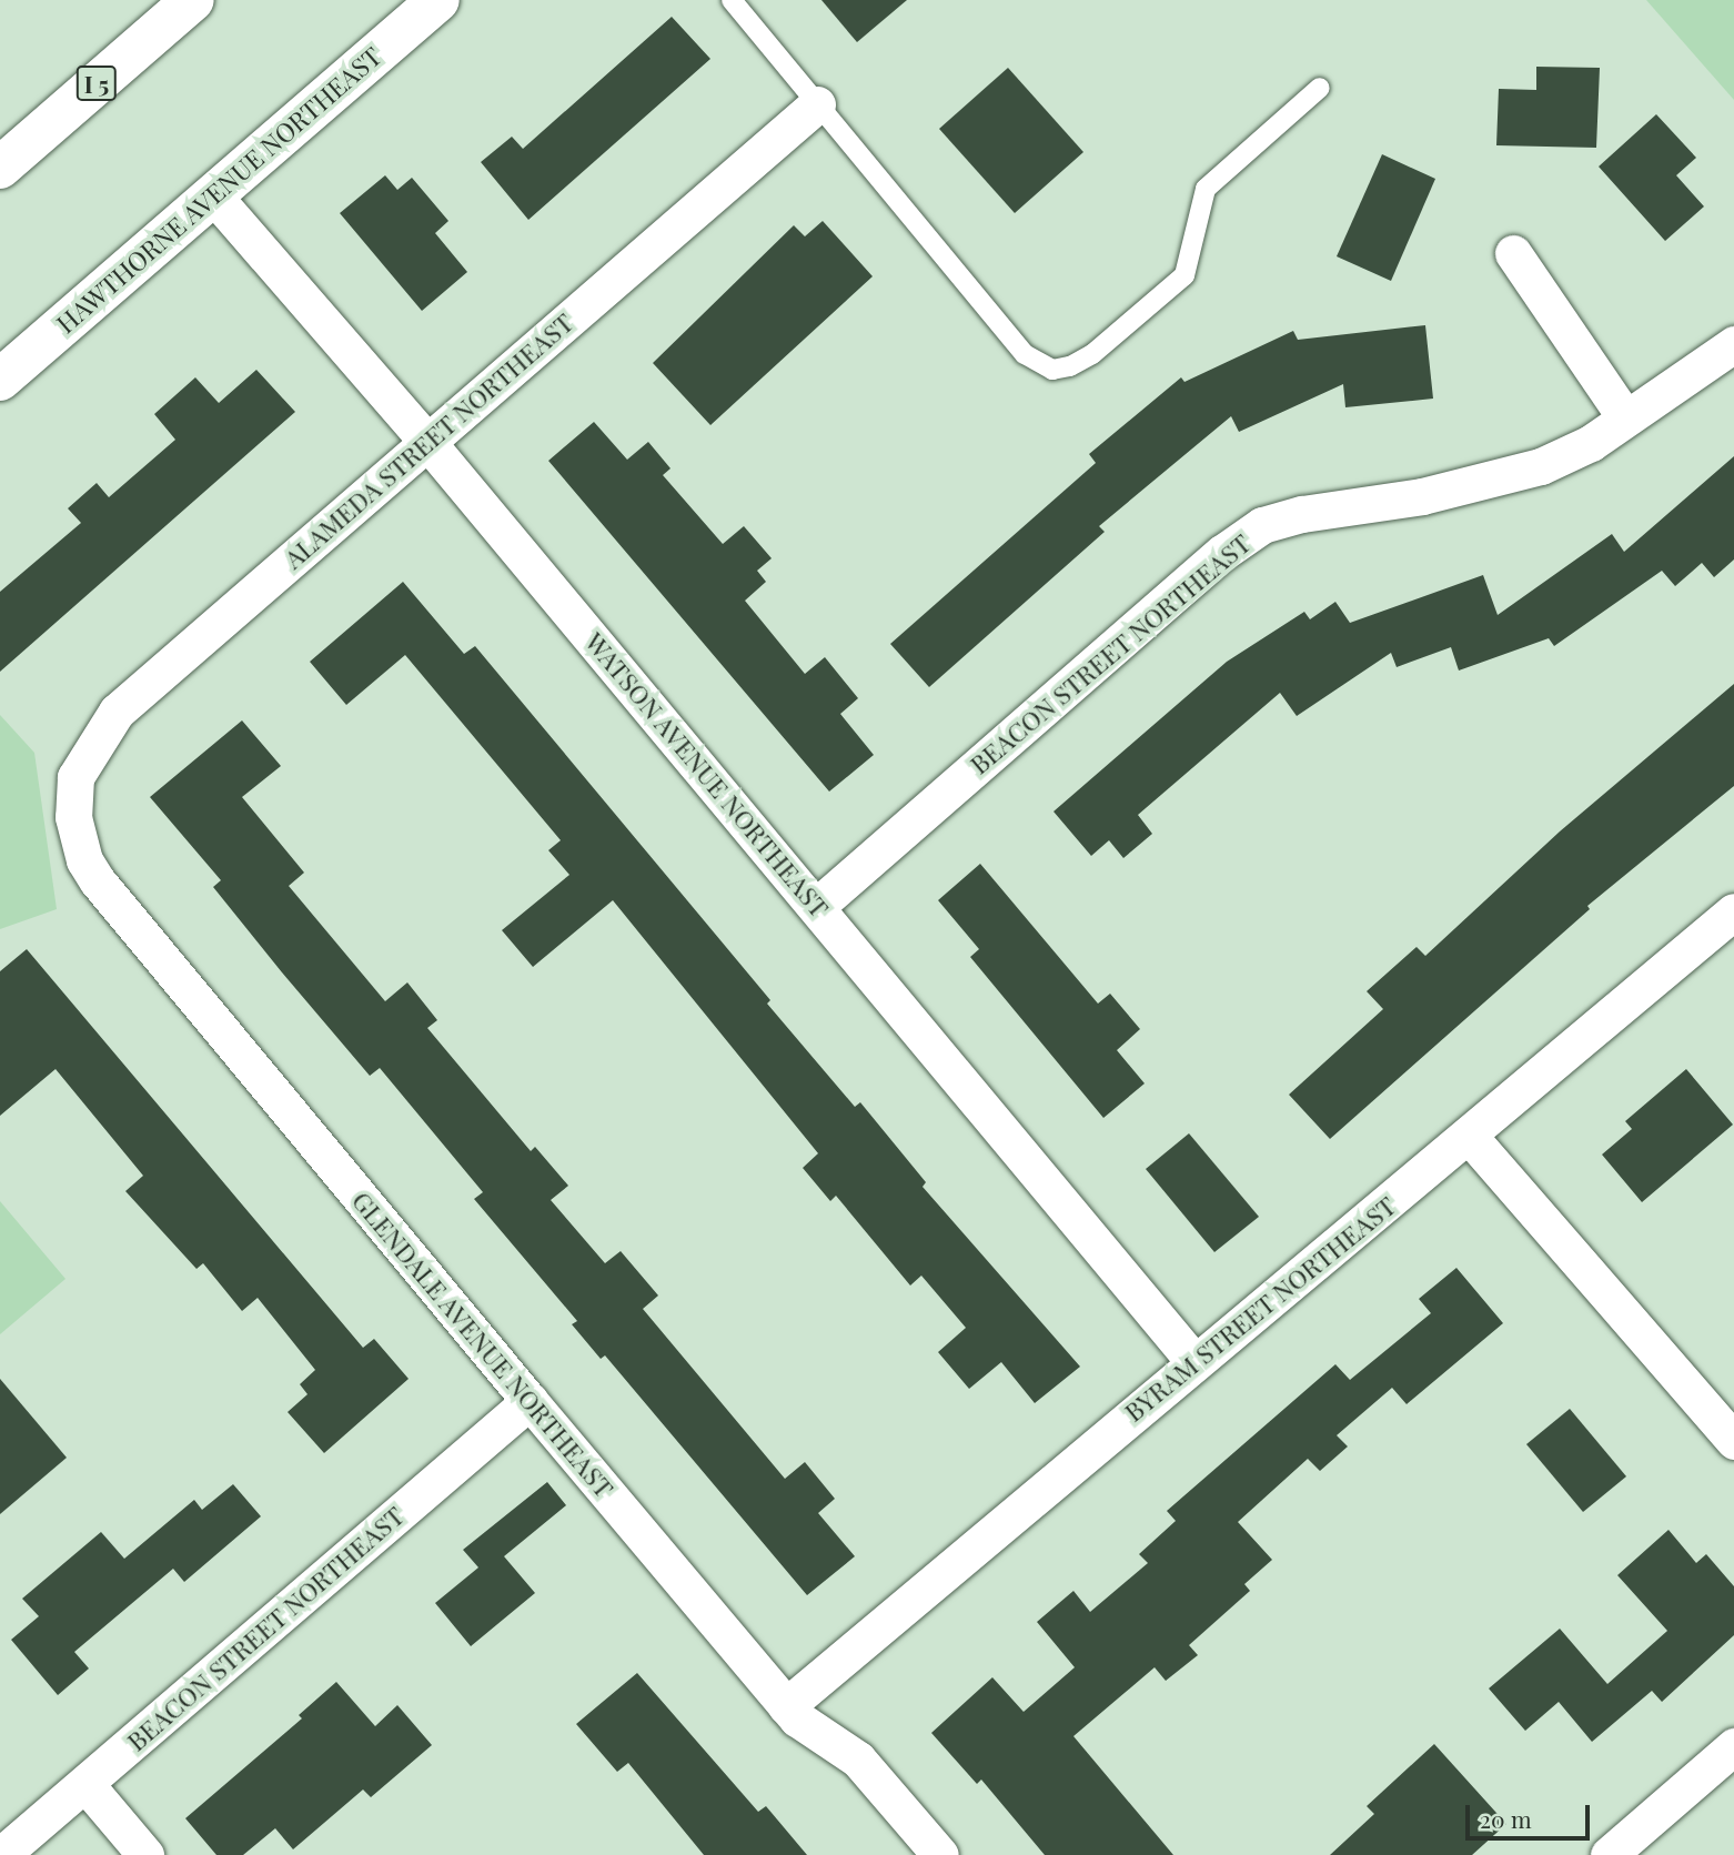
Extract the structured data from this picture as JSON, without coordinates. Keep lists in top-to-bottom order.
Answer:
{
  "streets": {
    "main road": ["I 5", "HAWTHORNE AVENUE NORTHEAST"],
    "street": [
      "ALAMEDA STREET NORTHEAST",
      "BEACON STREET NORTHEAST",
      "WATSON AVENUE NORTHEAST",
      "BYRAM STREET NORTHEAST",
      "GLENDALE AVENUE NORTHEAST"
    ]
  },
  "crossings": [
    ["HAWTHORNE AVENUE NORTHEAST", "WATSON AVENUE NORTHEAST"],
    ["ALAMEDA STREET NORTHEAST", "WATSON AVENUE NORTHEAST"],
    ["ALAMEDA STREET NORTHEAST", "GLENDALE AVENUE NORTHEAST"],
    ["BEACON STREET NORTHEAST", "WATSON AVENUE NORTHEAST"],
    ["BEACON STREET NORTHEAST", "GLENDALE AVENUE NORTHEAST"],
    ["WATSON AVENUE NORTHEAST", "BYRAM STREET NORTHEAST"],
    ["BYRAM STREET NORTHEAST", "GLENDALE AVENUE NORTHEAST"]
  ],
  "scale_bar": "20 m"
}
